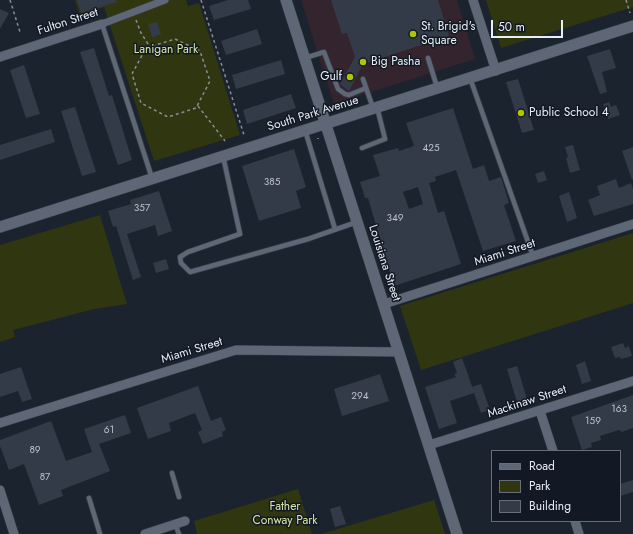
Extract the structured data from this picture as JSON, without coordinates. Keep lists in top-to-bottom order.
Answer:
{
  "streets": {
    "street": [
      "Fulton Street",
      "South Park Avenue",
      "Miami Street",
      "Louisiana Street",
      "Mackinaw Street"
    ]
  },
  "crossings": [
    ["South Park Avenue", "Louisiana Street"],
    ["Miami Street", "Louisiana Street"],
    ["Louisiana Street", "Mackinaw Street"]
  ],
  "parks": ["Lanigan Park", "Father Conway Park"],
  "places": [
    "St. Brigid's Square",
    "Big Pasha",
    "Gulf",
    "Public School 4"
  ],
  "house_numbers": [
    "425",
    "385",
    "357",
    "349",
    "294",
    "163",
    "159",
    "61",
    "89",
    "87"
  ],
  "legend": ["Road", "Park", "Building"],
  "scale_bar": "50 m"
}
